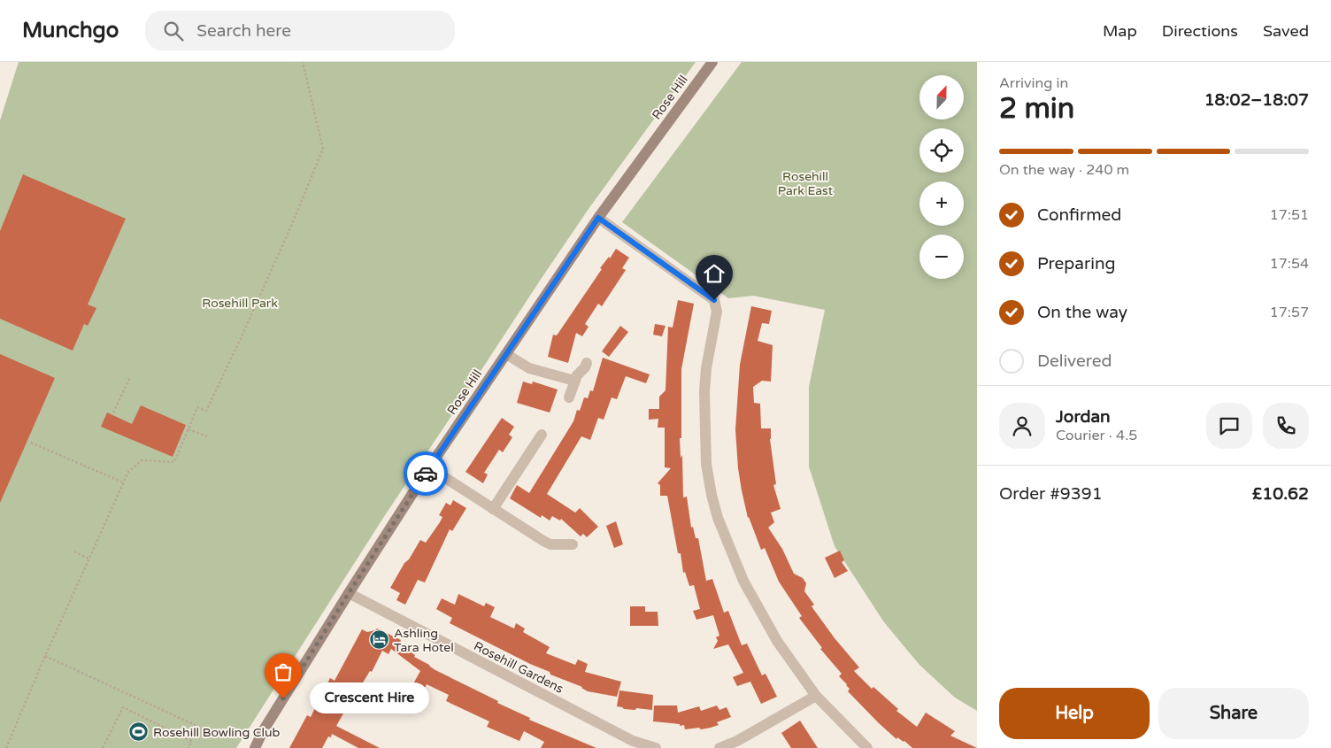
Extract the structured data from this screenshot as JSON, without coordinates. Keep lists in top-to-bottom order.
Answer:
{
  "streets": {
    "main road": ["Rose Hill"],
    "street": ["Rosehill Gardens"]
  },
  "crossings": [
    ["Rose Hill", "Rosehill Gardens"]
  ],
  "parks": ["Rosehill Park East", "Rosehill Park"],
  "places": {
    "hotel": ["Ashling Tara Hotel"],
    "other": ["Crescent Hire"],
    "sports": ["Rosehill Bowling Club"]
  },
  "north": "top",
  "page": {
    "header": "Munchgo",
    "search": "Search here",
    "nav": ["Map", "Directions", "Saved"],
    "heading": ["2 min", "Arriving in", "18:02–18:07"],
    "panel": [
      "Jordan",
      "Courier · 4.5",
      "Order #9391",
      "£10.62"
    ],
    "map_buttons": ["+", "−"],
    "bar": "On the way · 240 m",
    "list": [
      ["Confirmed", "17:51"],
      ["Preparing", "17:54"],
      ["On the way", "17:57"],
      "Delivered"
    ],
    "buttons": ["Help", "Share"],
    "bubble": "Crescent Hire"
  }
}
